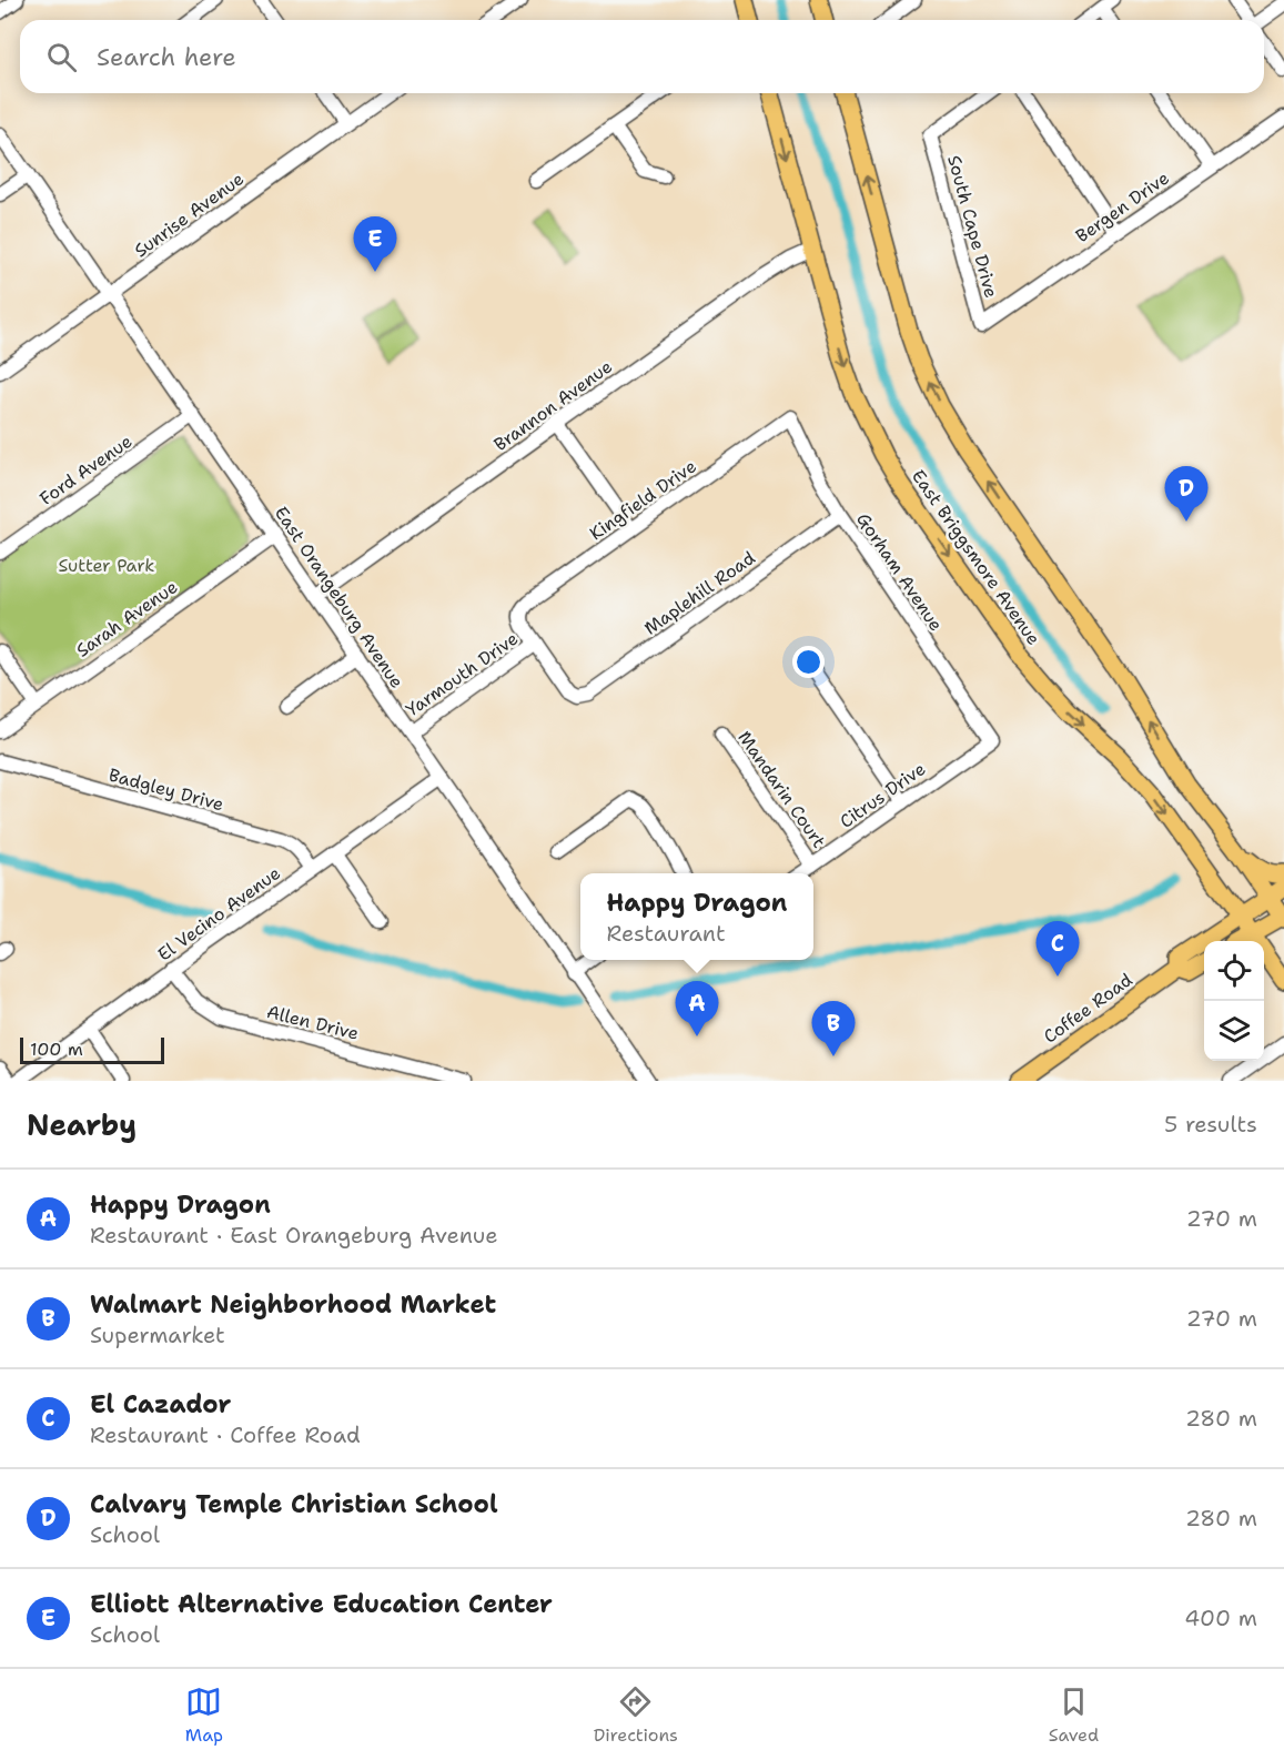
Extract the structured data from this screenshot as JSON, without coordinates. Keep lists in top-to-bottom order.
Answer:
{
  "streets": {
    "main road": ["East Briggsmore Avenue", "Coffee Road"],
    "street": [
      "Bergen Drive",
      "Sunrise Avenue",
      "South Cape Drive",
      "Brannon Avenue",
      "Ford Avenue",
      "Kingfield Drive",
      "Gorham Avenue",
      "Maplehill Road",
      "East Orangeburg Avenue",
      "Sarah Avenue",
      "Yarmouth Drive",
      "Badgley Drive",
      "Mandarin Court",
      "Citrus Drive",
      "El Vecino Avenue",
      "Allen Drive"
    ]
  },
  "crossings": [
    ["Bergen Drive", "South Cape Drive"],
    ["Sunrise Avenue", "East Orangeburg Avenue"],
    ["Brannon Avenue", "East Briggsmore Avenue"],
    ["Brannon Avenue", "East Orangeburg Avenue"],
    ["Ford Avenue", "East Orangeburg Avenue"],
    ["Kingfield Drive", "Gorham Avenue"],
    ["Kingfield Drive", "Maplehill Road"],
    ["Kingfield Drive", "Yarmouth Drive"],
    ["East Briggsmore Avenue", "Coffee Road"],
    ["Gorham Avenue", "Maplehill Road"],
    ["Gorham Avenue", "Citrus Drive"],
    ["Maplehill Road", "Yarmouth Drive"],
    ["East Orangeburg Avenue", "Sarah Avenue"],
    ["East Orangeburg Avenue", "Yarmouth Drive"],
    ["East Orangeburg Avenue", "El Vecino Avenue"],
    ["Badgley Drive", "El Vecino Avenue"],
    ["Mandarin Court", "Citrus Drive"],
    ["El Vecino Avenue", "Allen Drive"]
  ],
  "parks": ["Sutter Park"],
  "scale_bar": "100 m",
  "page": {
    "search": "Search here",
    "pins": [
      "E",
      "D",
      "C",
      "A",
      "B"
    ],
    "popup": ["Happy Dragon", "Restaurant"],
    "scale": "100 m",
    "heading": ["Nearby", "5 results"],
    "list": [
      {
        "mark": "A",
        "name": "Happy Dragon",
        "note": "Restaurant · East Orangeburg Avenue",
        "value": "270 m"
      },
      {
        "mark": "B",
        "name": "Walmart Neighborhood Market",
        "note": "Supermarket",
        "value": "270 m"
      },
      {
        "mark": "C",
        "name": "El Cazador",
        "note": "Restaurant · Coffee Road",
        "value": "280 m"
      },
      {
        "mark": "D",
        "name": "Calvary Temple Christian School",
        "note": "School",
        "value": "280 m"
      },
      {
        "mark": "E",
        "name": "Elliott Alternative Education Center",
        "note": "School",
        "value": "400 m"
      }
    ],
    "nav": ["Map", "Directions", "Saved"]
  }
}
